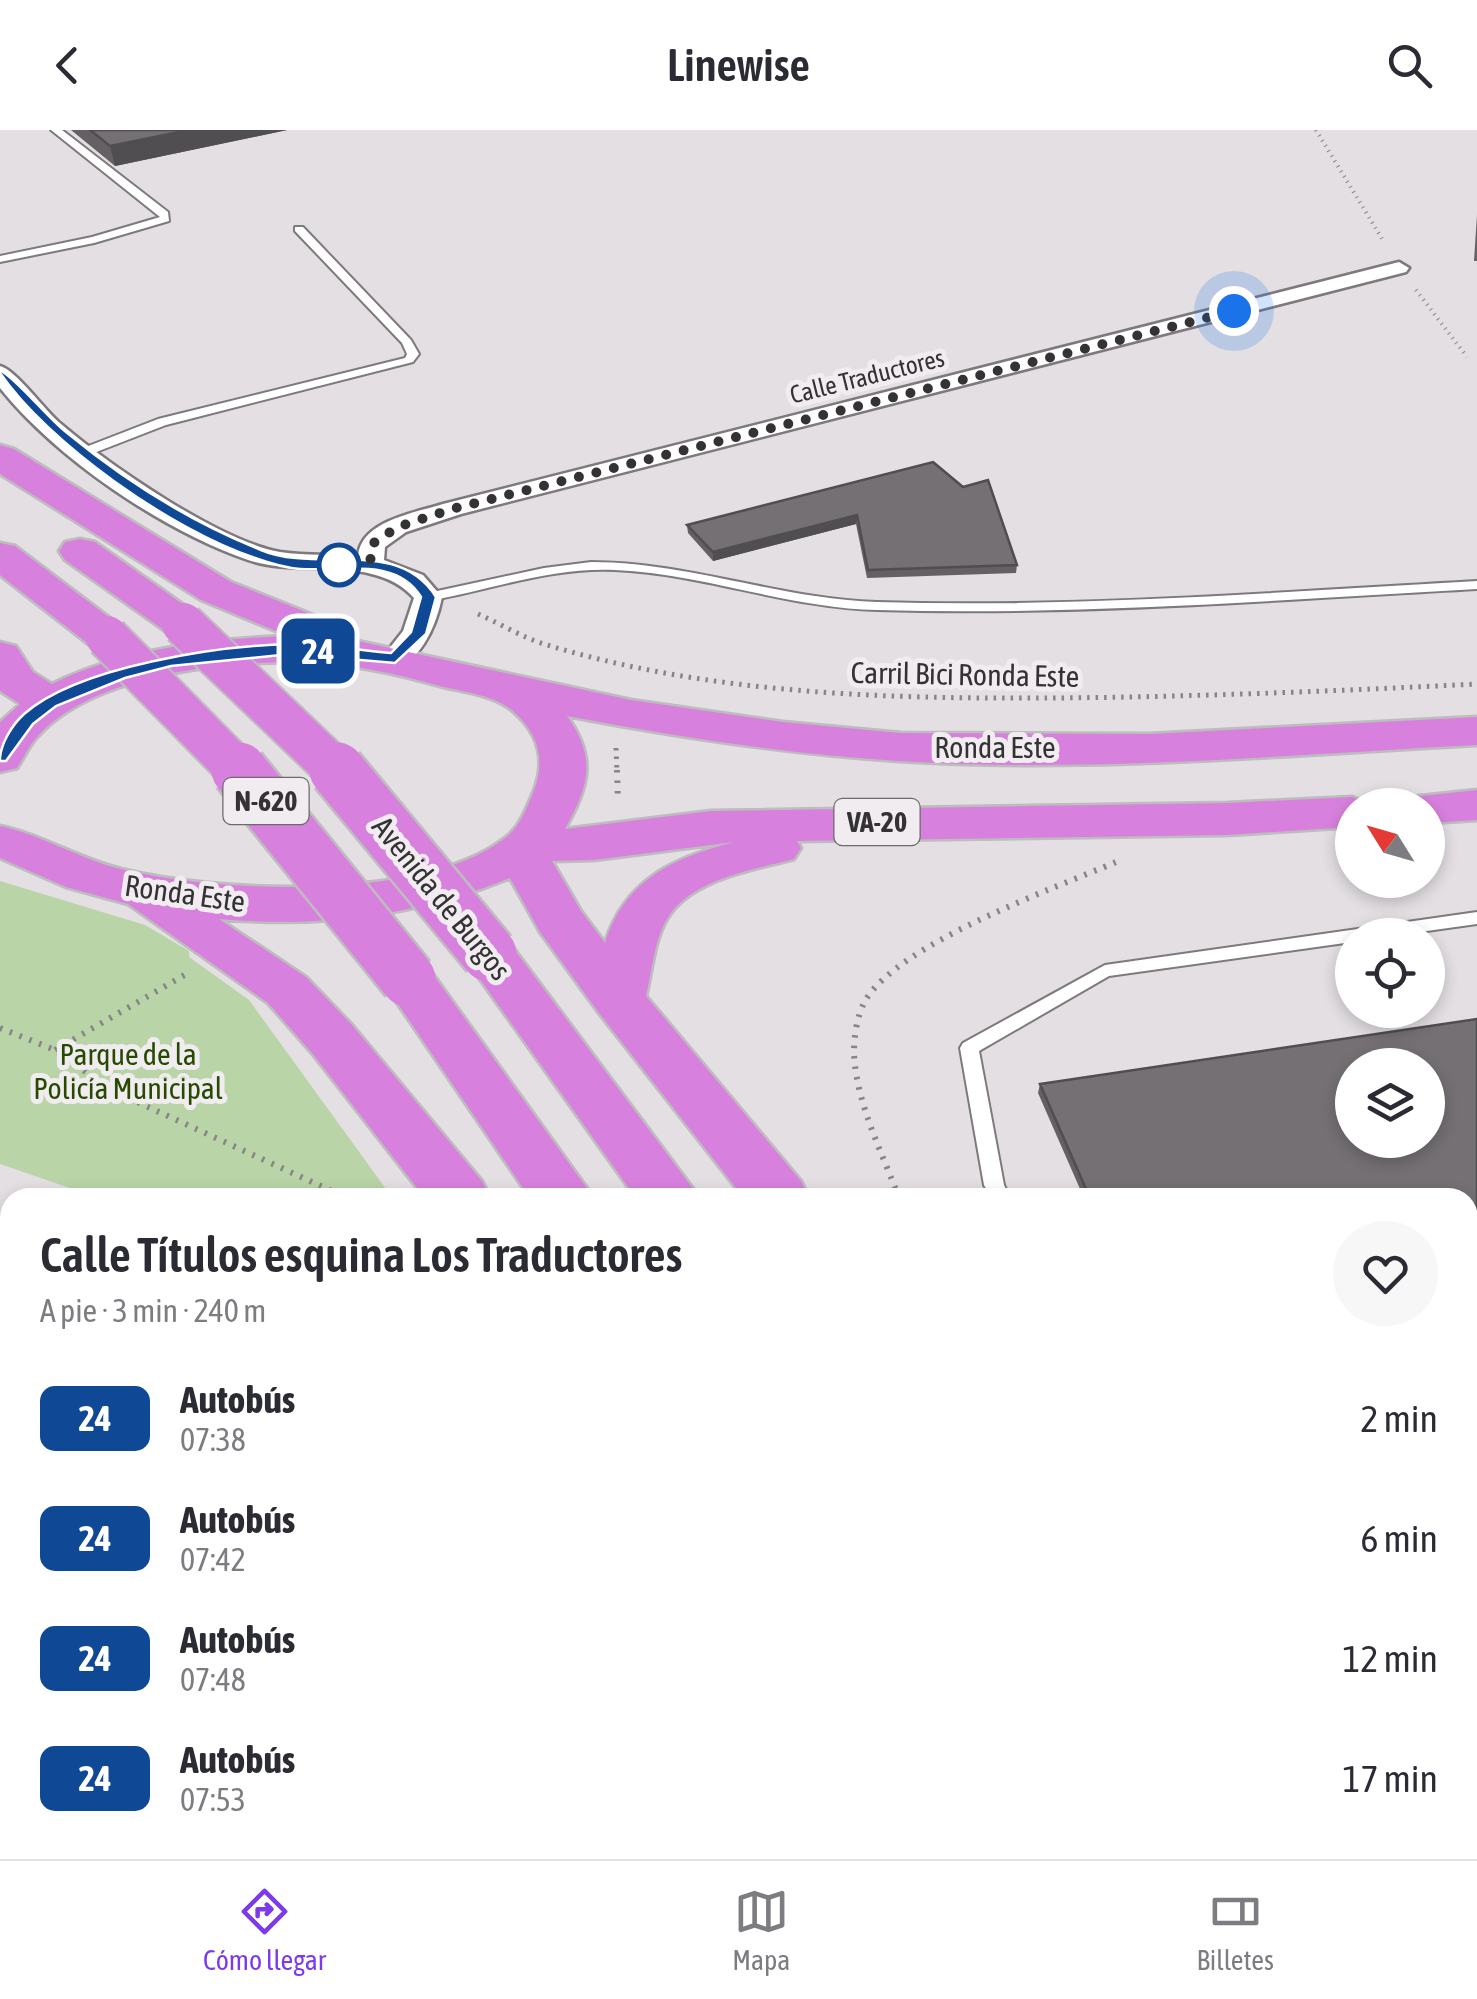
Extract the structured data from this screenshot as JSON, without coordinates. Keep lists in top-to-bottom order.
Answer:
{
  "streets": {
    "highway": [
      "Ronda Este",
      "N-620",
      "VA-20",
      "Avenida de Burgos"
    ],
    "street": ["Calle Traductores"],
    "path": ["Carril Bici Ronda Este"]
  },
  "parks": ["Parque de la Policía Municipal"],
  "lines": ["bus line 24"],
  "north": "top left",
  "page": {
    "header": "Linewise",
    "on_map": "24",
    "heading": ["Calle Títulos esquina Los Traductores", "A pie · 3 min · 240 m"],
    "list": [
      {
        "mark": "24",
        "name": "Autobús",
        "note": "07:38",
        "value": "2 min"
      },
      {
        "mark": "24",
        "name": "Autobús",
        "note": "07:42",
        "value": "6 min"
      },
      {
        "mark": "24",
        "name": "Autobús",
        "note": "07:48",
        "value": "12 min"
      },
      {
        "mark": "24",
        "name": "Autobús",
        "note": "07:53",
        "value": "17 min"
      }
    ],
    "tabs": ["Cómo llegar", "Mapa", "Billetes"]
  }
}
